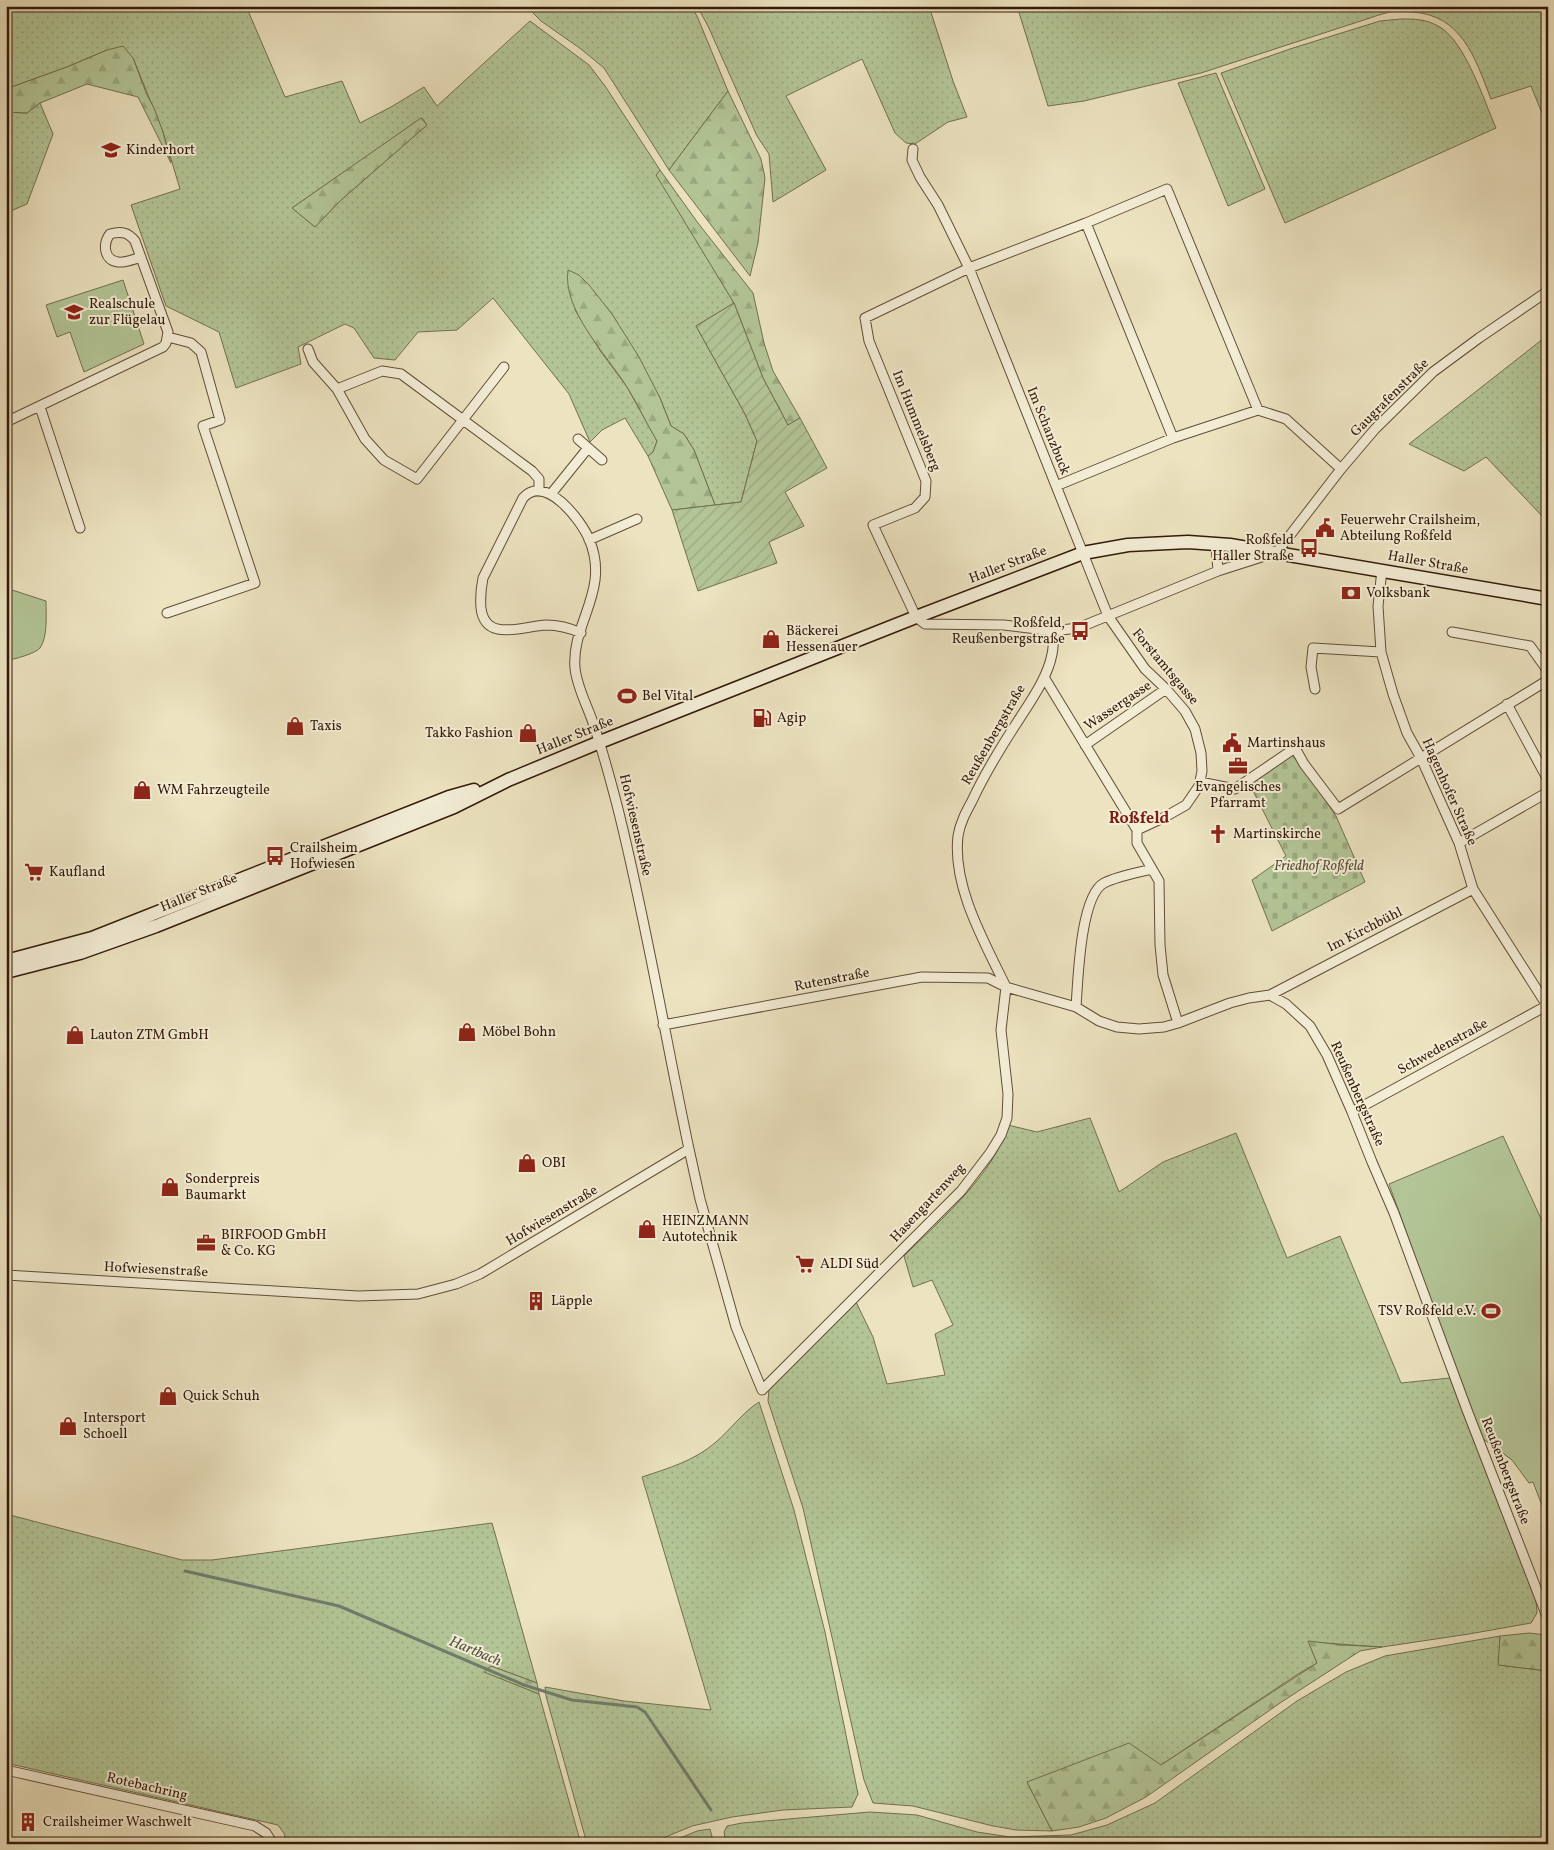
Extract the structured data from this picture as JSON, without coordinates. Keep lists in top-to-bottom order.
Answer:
{
  "streets": {
    "main road": ["Haller Straße"],
    "street": [
      "Gaugrafenstraße",
      "Im Hummelsberg",
      "Im Schanzbuck",
      "Forstamtsgasse",
      "Wassergasse",
      "Reußenbergstraße",
      "Hagenhofer Straße",
      "Hofwiesenstraße",
      "Im Kirchbühl",
      "Rutenstraße",
      "Schwedenstraße",
      "Hasengartenweg",
      "Rotebachring"
    ]
  },
  "crossings": [
    ["Gaugrafenstraße", "Haller Straße"],
    ["Im Hummelsberg", "Im Schanzbuck"],
    ["Im Hummelsberg", "Haller Straße"],
    ["Im Schanzbuck", "Forstamtsgasse"],
    ["Haller Straße", "Forstamtsgasse"],
    ["Haller Straße", "Hagenhofer Straße"],
    ["Haller Straße", "Hofwiesenstraße"],
    ["Forstamtsgasse", "Wassergasse"],
    ["Reußenbergstraße", "Im Kirchbühl"],
    ["Reußenbergstraße", "Rutenstraße"],
    ["Reußenbergstraße", "Schwedenstraße"],
    ["Reußenbergstraße", "Hasengartenweg"],
    ["Hagenhofer Straße", "Im Kirchbühl"],
    ["Hagenhofer Straße", "Schwedenstraße"],
    ["Hofwiesenstraße", "Rutenstraße"],
    ["Hofwiesenstraße", "Hasengartenweg"],
    ["Rutenstraße", "Hasengartenweg"]
  ],
  "districts": ["Roßfeld"],
  "water": ["Hartbach"],
  "parks": ["Friedhof Roßfeld"],
  "places": {
    "school or university": ["Kinderhort", "Realschule zur Flügelau"],
    "public building": ["Feuerwehr Crailsheim, Abteilung Roßfeld", "Martinshaus"],
    "bus stop": ["Roßfeld Haller Straße", "Roßfeld, Reußenbergstraße", "Crailsheim Hofwiesen"],
    "bank": ["Volksbank"],
    "shop": [
      "Bäckerei Hessenauer",
      "Taxis",
      "Takko Fashion",
      "WM Fahrzeugteile",
      "Möbel Bohn",
      "Lauton ZTM GmbH",
      "OBI",
      "Sonderpreis Baumarkt",
      "HEINZMANN Autotechnik",
      "Quick Schuh",
      "Intersport Schoell"
    ],
    "sports": ["Bel Vital", "TSV Roßfeld e.V."],
    "fuel station": ["Agip"],
    "office": ["Evangelisches Pfarramt", "BIRFOOD GmbH & Co. KG"],
    "church": ["Martinskirche"],
    "supermarket": ["Kaufland", "ALDI Süd"],
    "building": ["Läpple", "Crailsheimer Waschwelt"]
  }
}
